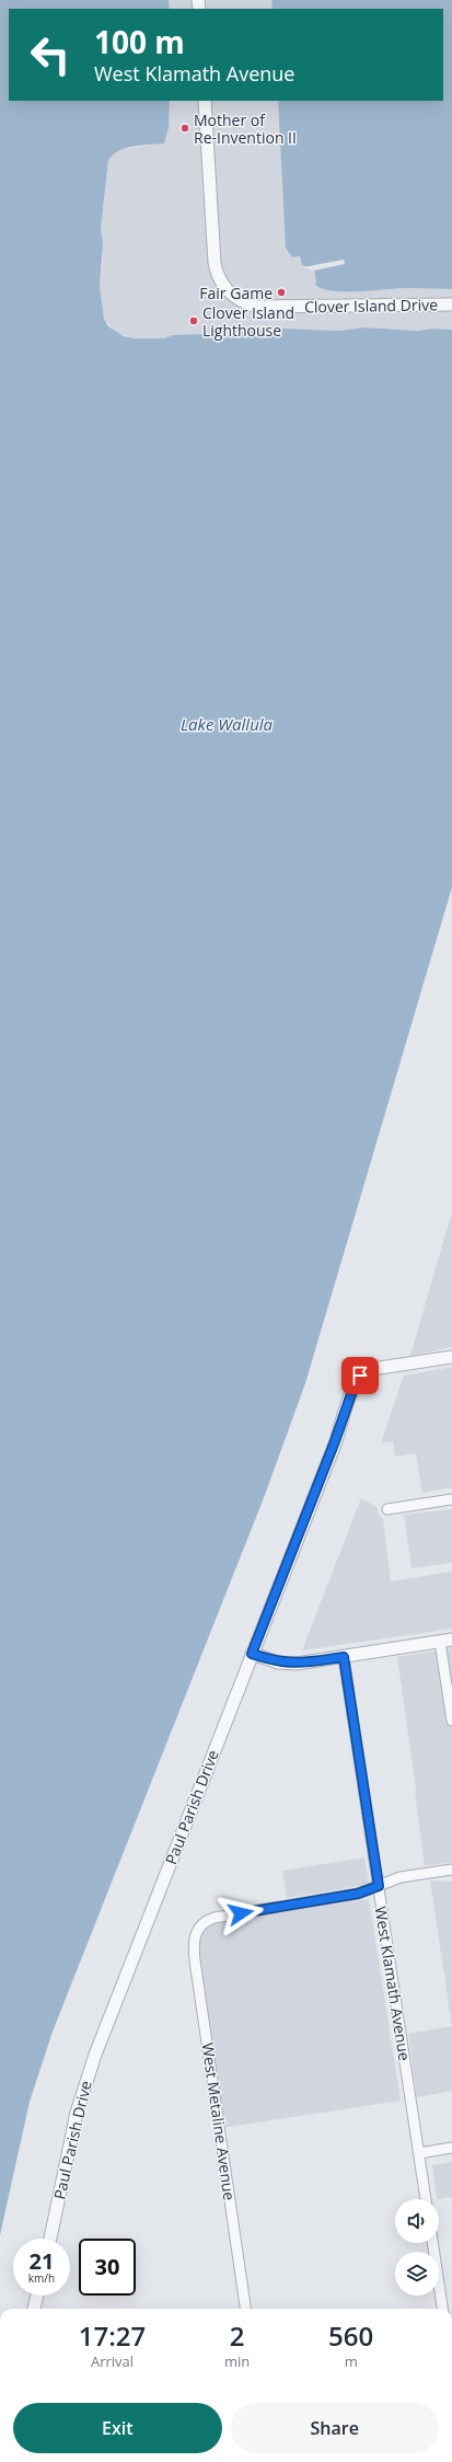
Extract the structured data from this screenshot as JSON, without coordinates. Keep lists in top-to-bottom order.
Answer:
{
  "streets": {
    "street": [
      "Clover Island Drive",
      "Paul Parish Drive",
      "West Klamath Avenue",
      "West Metaline Avenue"
    ]
  },
  "crossings": [
    ["West Klamath Avenue", "West Metaline Avenue"]
  ],
  "water": ["Lake Wallula"],
  "places": ["Mother of Re-Invention II", "Fair Game", "Clover Island Lighthouse"],
  "page": {
    "turn": ["100 m", "West Klamath Avenue"],
    "speed": "21 km/h",
    "limit": "30",
    "eta": [
      "17:27",
      "Arrival",
      "2",
      "min",
      "560",
      "m"
    ],
    "buttons": ["Exit", "Share"]
  }
}
